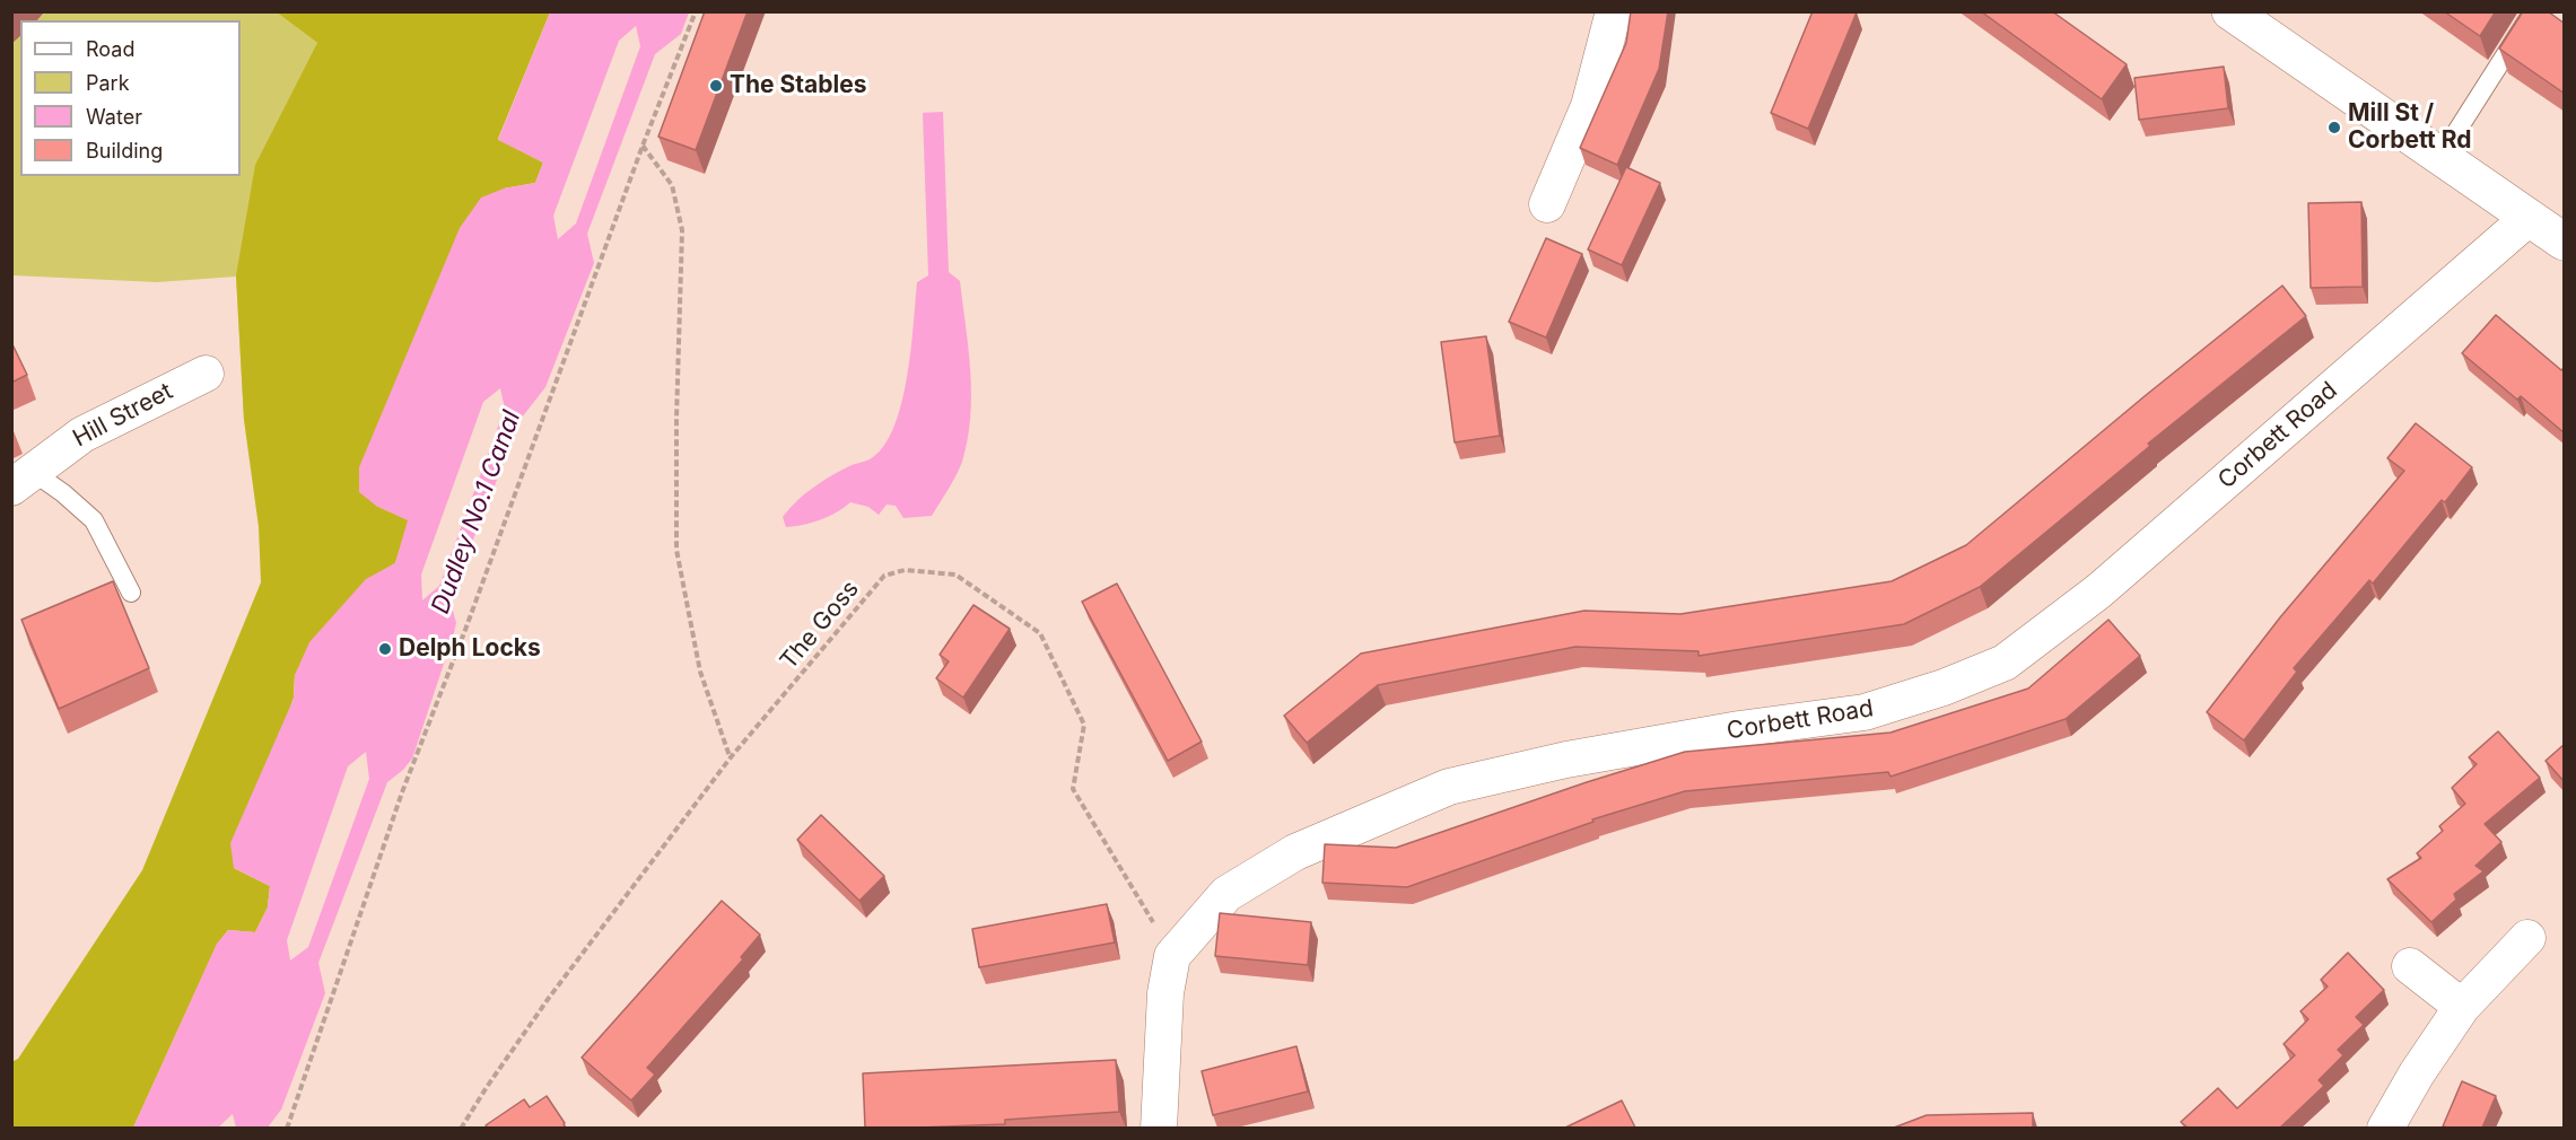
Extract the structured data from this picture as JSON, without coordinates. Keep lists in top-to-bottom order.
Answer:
{
  "streets": {
    "street": ["Hill Street", "Corbett Road"],
    "path": ["The Goss"]
  },
  "crossings": [
    ["Corbett Road", "The Goss"]
  ],
  "water": ["Dudley No.1 Canal"],
  "places": ["The Stables", "Mill St / Corbett Rd", "Delph Locks"],
  "legend": [
    "Road",
    "Park",
    "Water",
    "Building"
  ]
}
